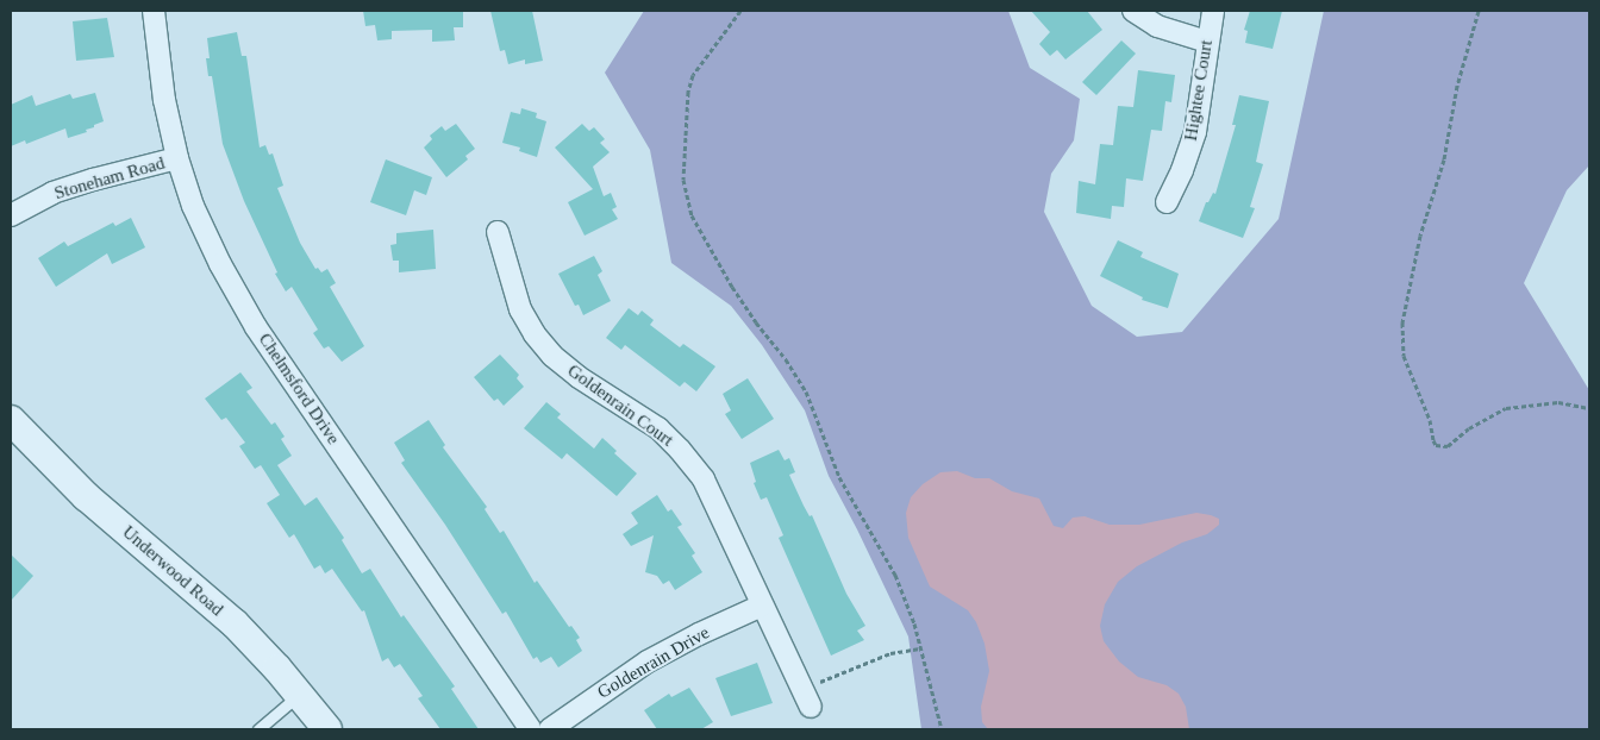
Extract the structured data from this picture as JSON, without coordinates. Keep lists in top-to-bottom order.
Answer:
{
  "streets": {
    "street": [
      "Hightee Court",
      "Stoneham Road",
      "Chelmsford Drive",
      "Goldenrain Court",
      "Underwood Road",
      "Goldenrain Drive"
    ]
  },
  "crossings": [
    ["Stoneham Road", "Chelmsford Drive"],
    ["Goldenrain Court", "Goldenrain Drive"]
  ]
}
